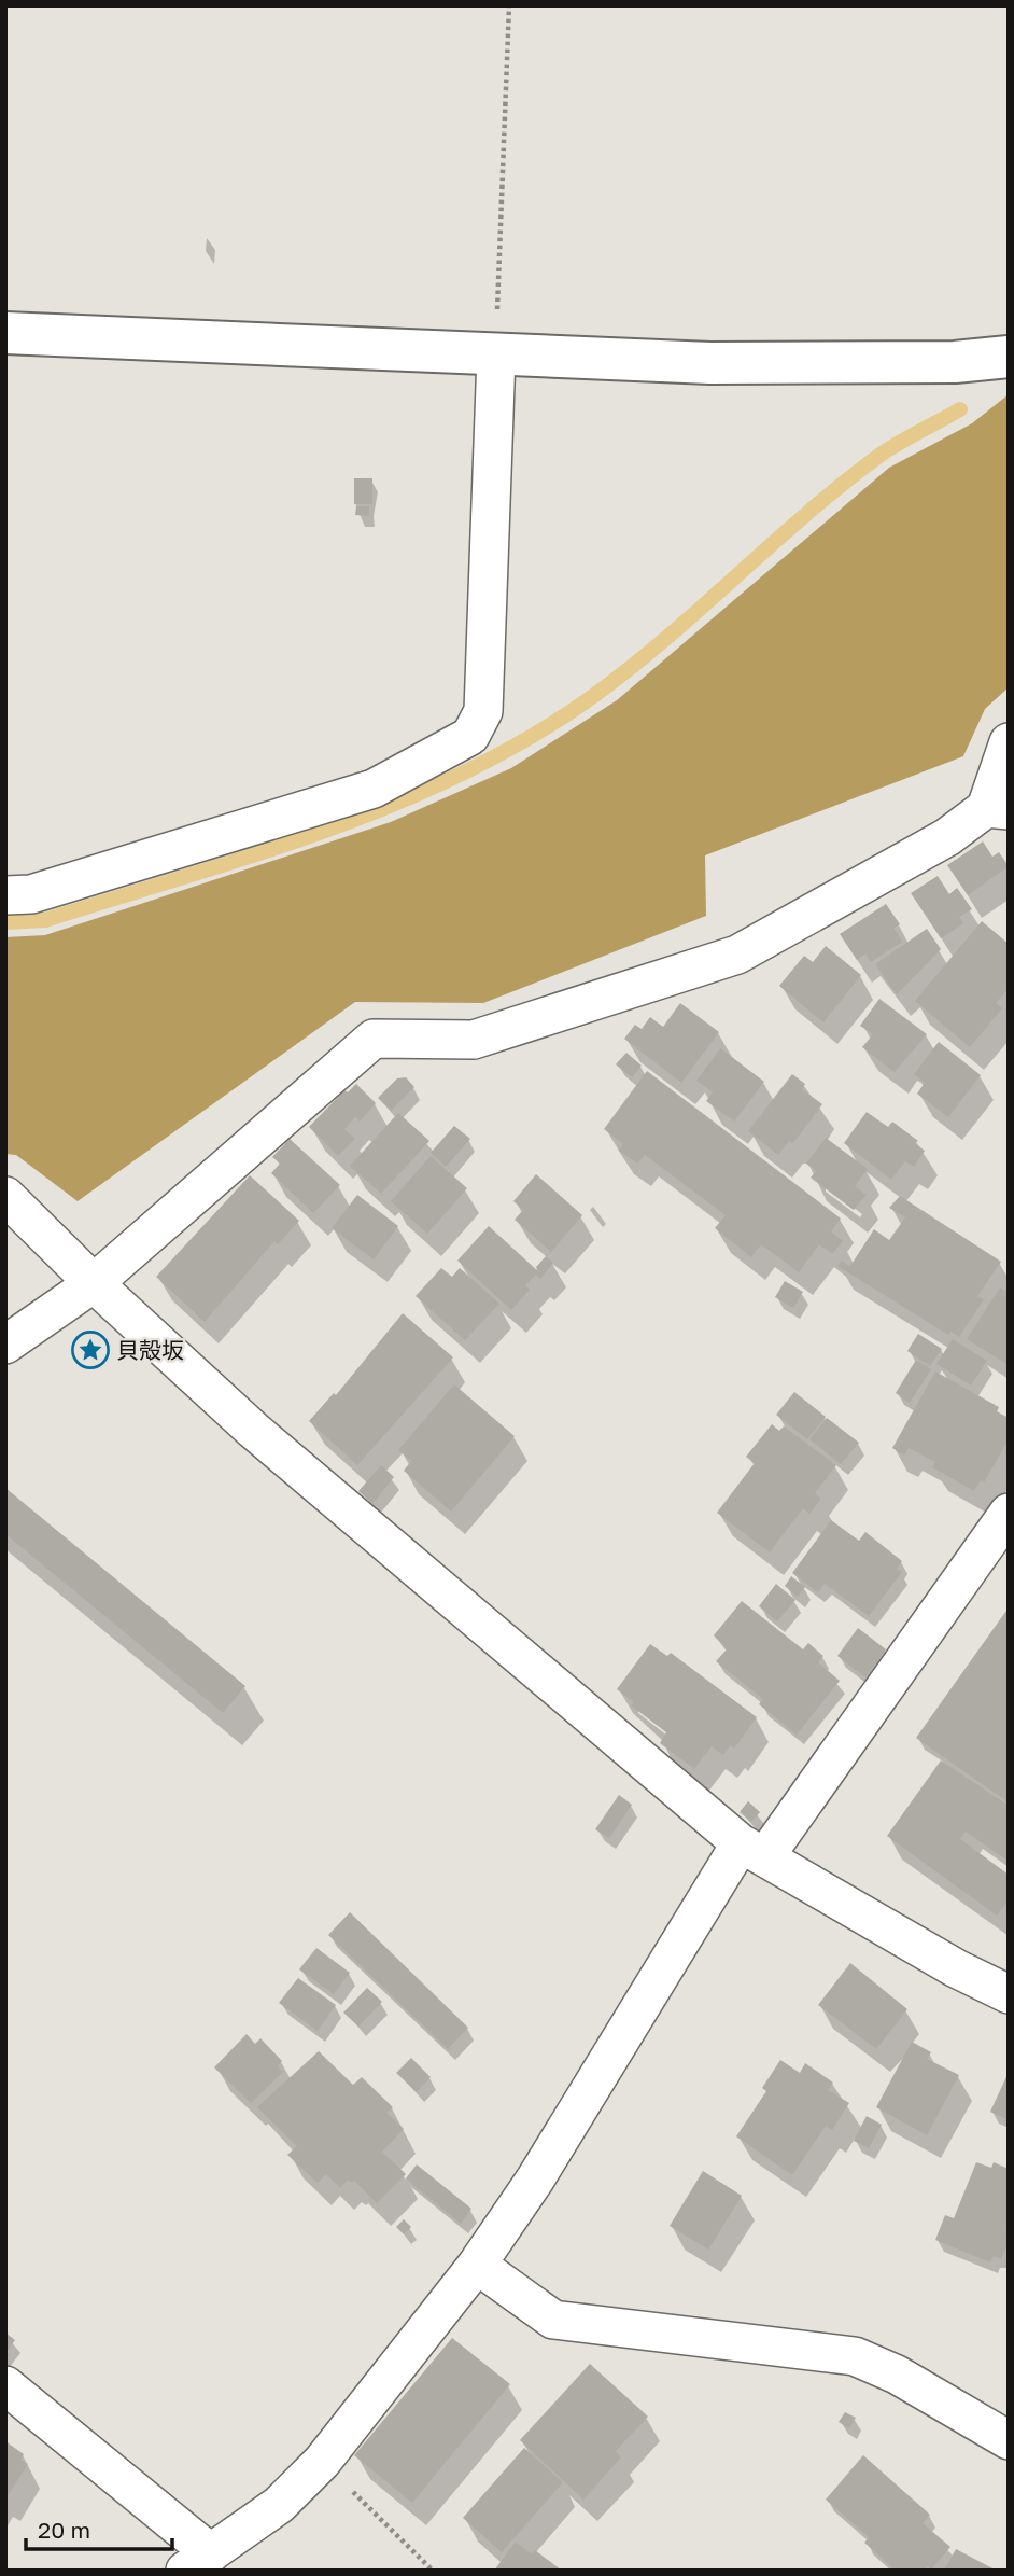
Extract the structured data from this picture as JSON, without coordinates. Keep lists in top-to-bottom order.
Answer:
{
  "places": {
    "place": ["貝殻坂"]
  },
  "scale_bar": "20 m"
}
